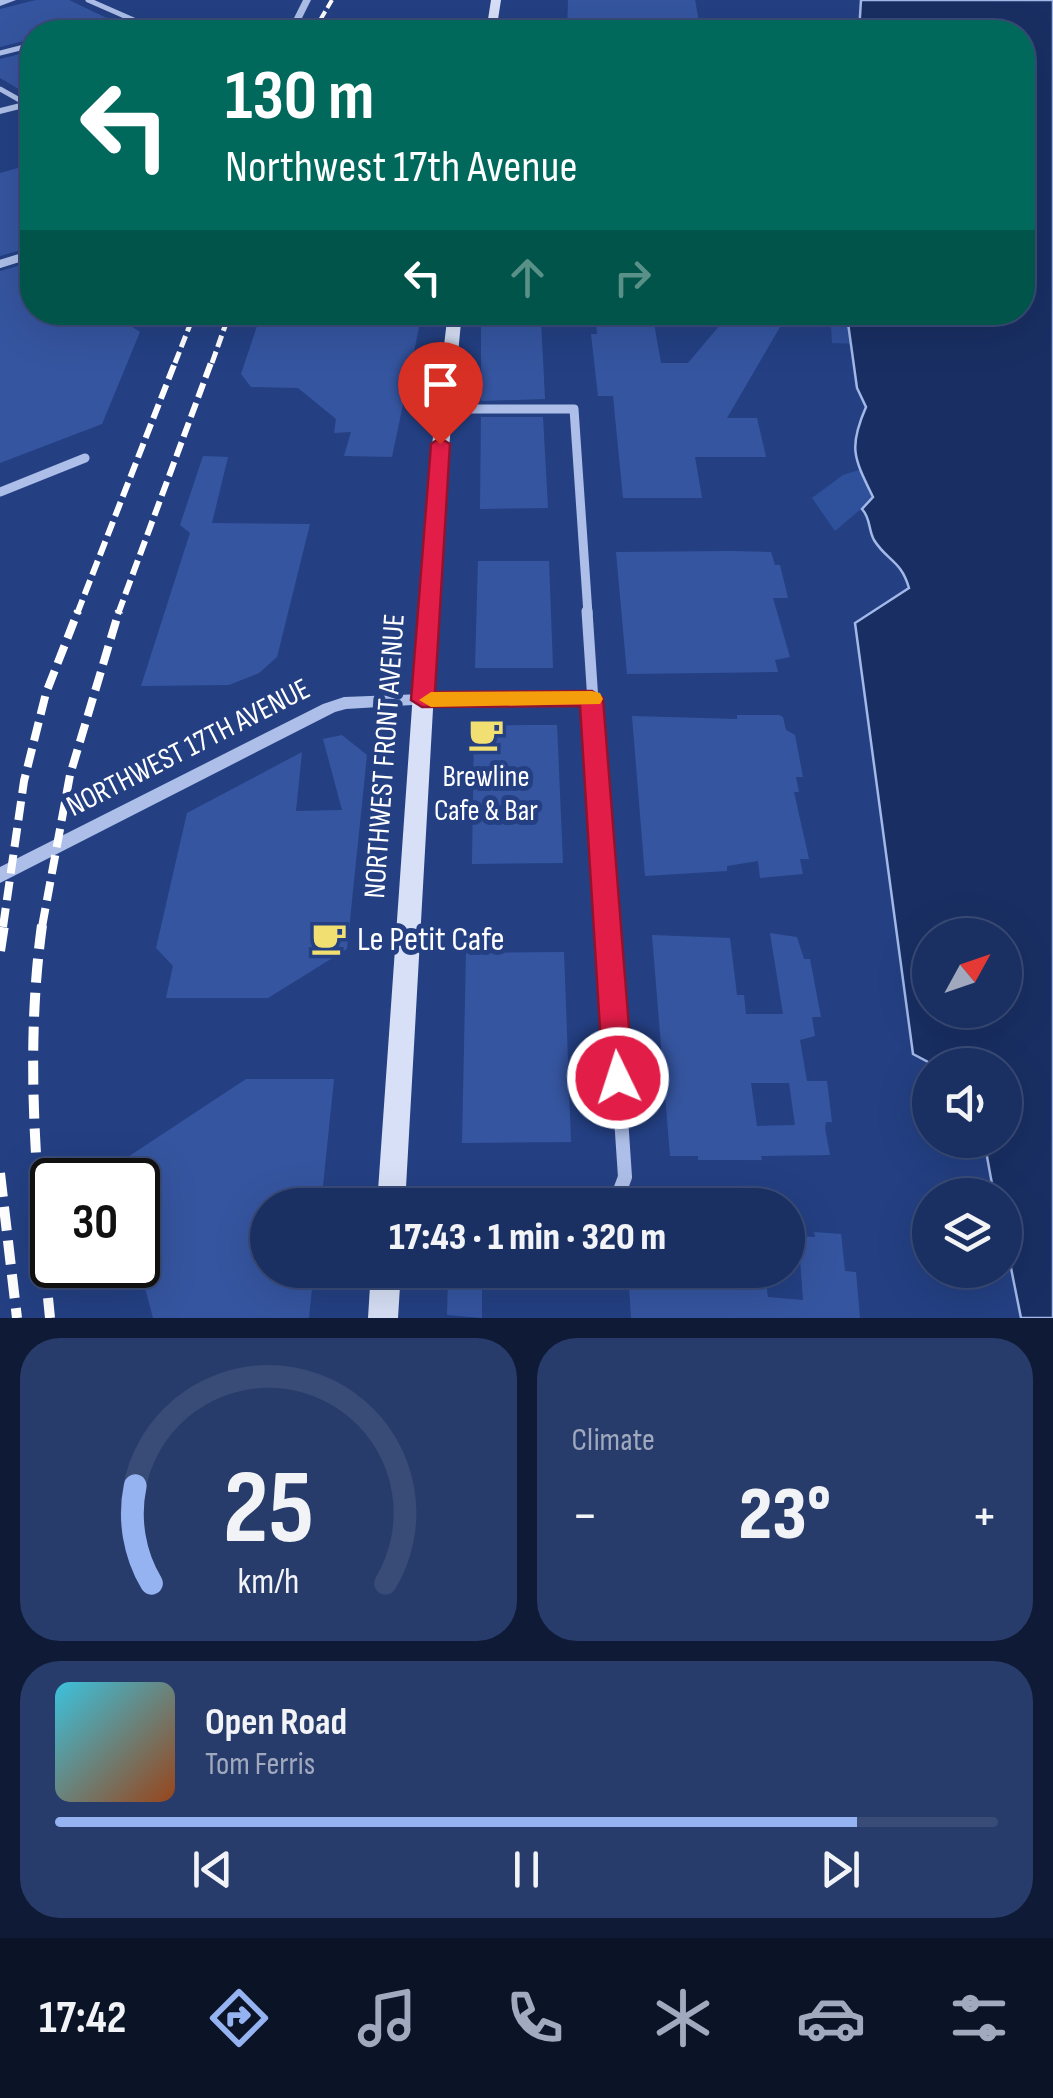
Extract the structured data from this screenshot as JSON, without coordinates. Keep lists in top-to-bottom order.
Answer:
{
  "streets": {
    "main road": ["NORTHWEST FRONT AVENUE"],
    "street": ["NORTHWEST 17TH AVENUE"]
  },
  "crossings": [
    ["NORTHWEST 17TH AVENUE", "NORTHWEST FRONT AVENUE"]
  ],
  "places": {
    "cafe": ["Brewline Cafe & Bar", "Le Petit Cafe"]
  },
  "north": "top right",
  "page": {
    "turn": ["130 m", "Northwest 17th Avenue"],
    "limit": "30",
    "trip": "17:43 · 1 min · 320 m",
    "tile": "Climate",
    "heat": ["−", "23°", "+"],
    "song": ["Open Road", "Tom Ferris"],
    "tabs": "17:42",
    "gauge": ["25", "km/h"]
  }
}
